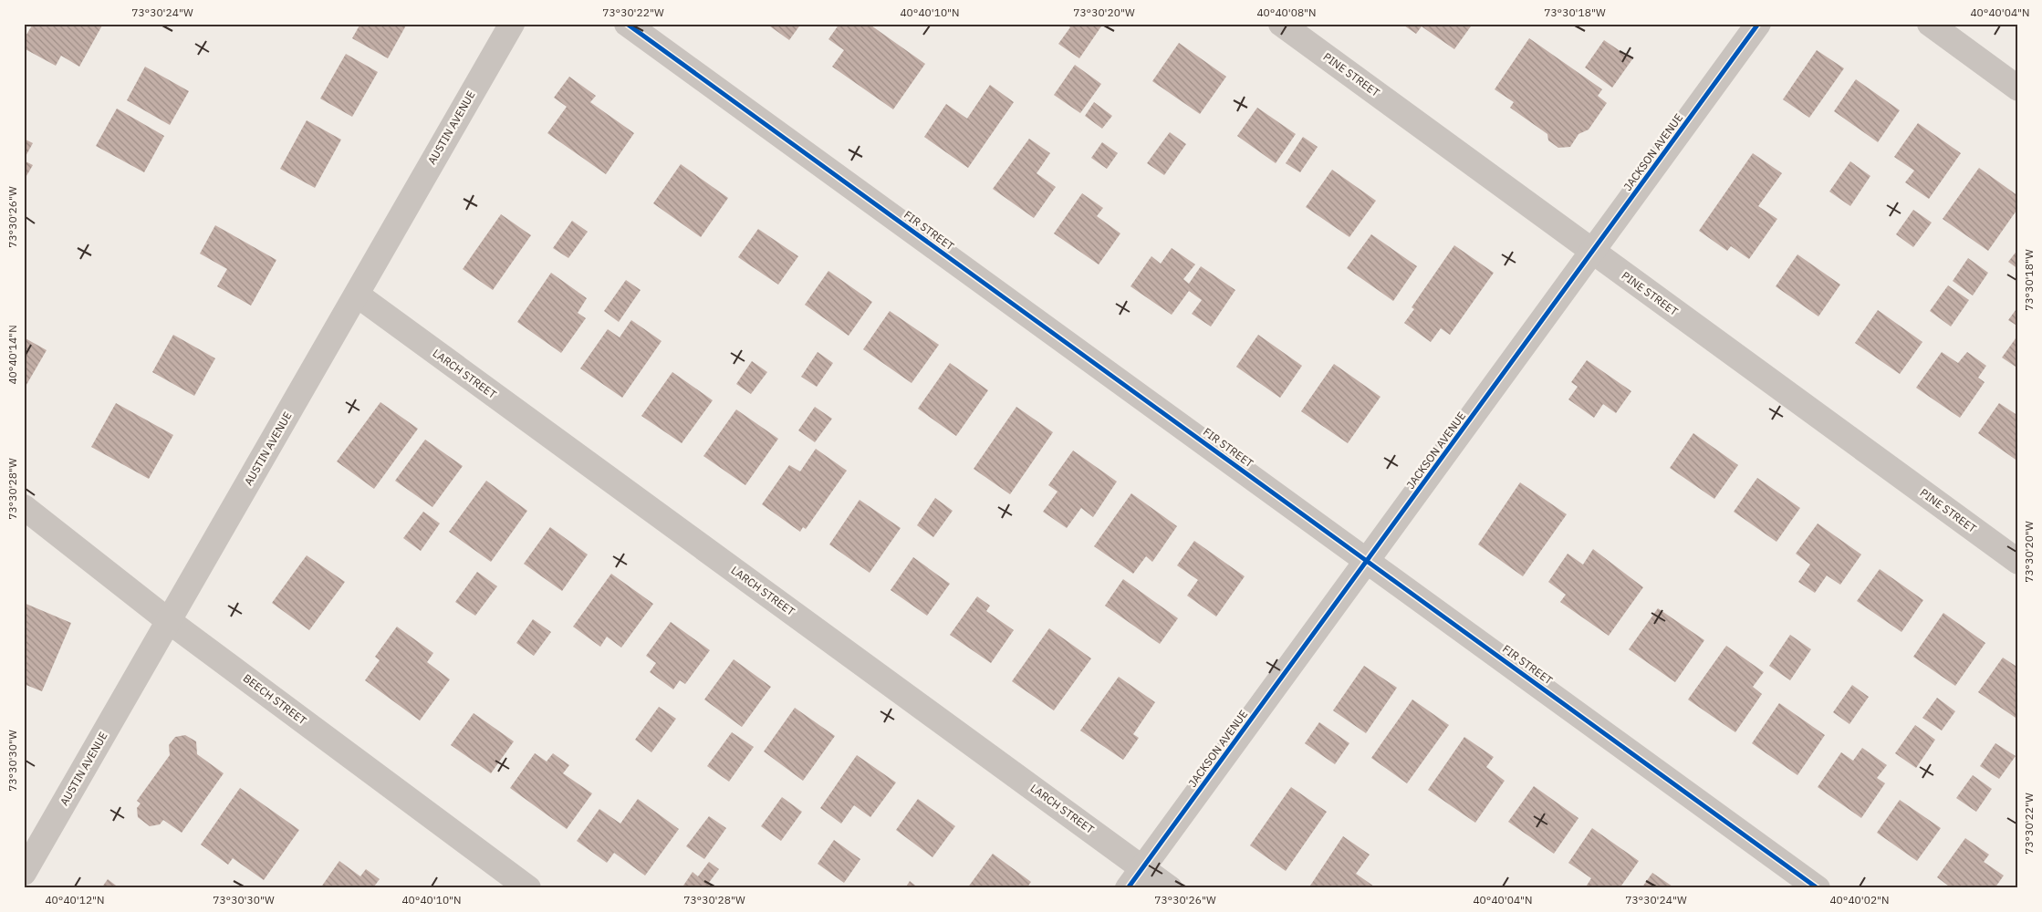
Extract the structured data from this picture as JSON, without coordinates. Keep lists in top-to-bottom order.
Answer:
{
  "streets": {
    "street": [
      "PINE STREET",
      "AUSTIN AVENUE",
      "JACKSON AVENUE",
      "FIR STREET",
      "LARCH STREET",
      "BEECH STREET"
    ]
  },
  "crossings": [
    ["PINE STREET", "JACKSON AVENUE"],
    ["AUSTIN AVENUE", "LARCH STREET"],
    ["AUSTIN AVENUE", "BEECH STREET"],
    ["JACKSON AVENUE", "FIR STREET"],
    ["JACKSON AVENUE", "LARCH STREET"]
  ],
  "coordinates": [
    "73°30'24\"W",
    "73°30'22\"W",
    "40°40'10\"N",
    "73°30'20\"W",
    "40°40'08\"N",
    "73°30'18\"W",
    "40°40'04\"N",
    "73°30'26\"W",
    "40°40'14\"N",
    "73°30'28\"W",
    "73°30'30\"W",
    "40°40'12\"N",
    "40°40'02\"N"
  ]
}
